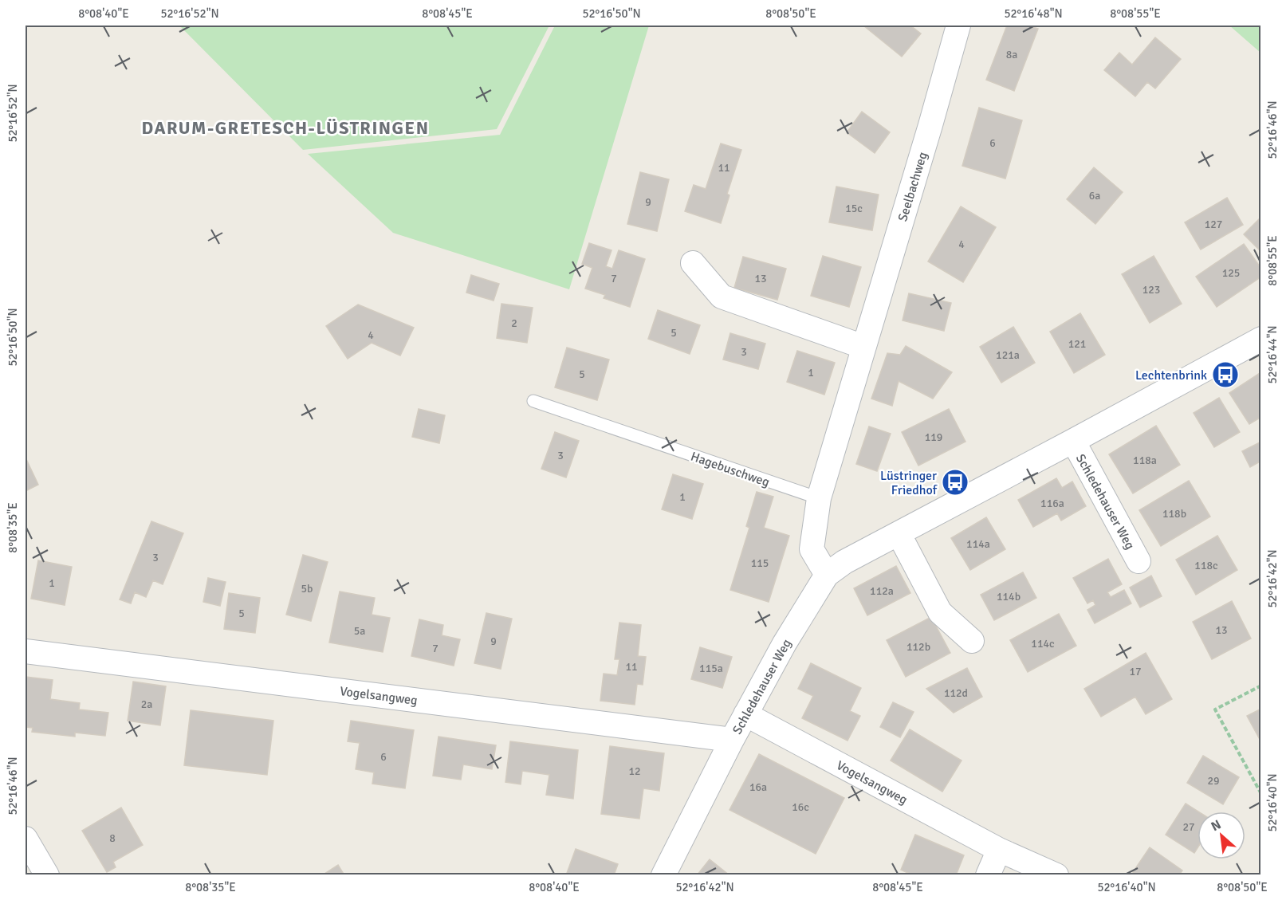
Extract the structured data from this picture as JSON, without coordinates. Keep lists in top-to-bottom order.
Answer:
{
  "streets": {
    "street": ["Seelbachweg", "Schledehauser Weg", "Vogelsangweg"],
    "lane": ["Hagebuschweg"]
  },
  "crossings": [
    ["Seelbachweg", "Hagebuschweg"],
    ["Seelbachweg", "Schledehauser Weg"],
    ["Schledehauser Weg", "Vogelsangweg"]
  ],
  "districts": ["DARUM-GRETESCH-LÜSTRINGEN"],
  "places": {
    "bus stop": ["Lechtenbrink", "Lüstringer Friedhof"]
  },
  "house_numbers": [
    "8a",
    "6",
    "11",
    "6a",
    "9",
    "15c",
    "127",
    "4",
    "125",
    "7",
    "13",
    "123",
    "2",
    "5",
    "4",
    "121",
    "3",
    "121a",
    "1",
    "5",
    "119",
    "3",
    "118a",
    "1",
    "116a",
    "118b",
    "114a",
    "3",
    "115",
    "118c",
    "1",
    "5b",
    "112a",
    "114b",
    "5",
    "13",
    "5a",
    "9",
    "114c",
    "112b",
    "7",
    "11",
    "115a",
    "17",
    "112d",
    "2a",
    "6",
    "12",
    "29",
    "16a",
    "16c",
    "27",
    "8"
  ],
  "north": "top left",
  "coordinates": [
    "8°08'40\"E",
    "52°16'52\"N",
    "8°08'45\"E",
    "52°16'50\"N",
    "8°08'50\"E",
    "52°16'48\"N",
    "8°08'55\"E",
    "52°16'46\"N",
    "52°16'44\"N",
    "8°08'35\"E",
    "52°16'42\"N",
    "52°16'40\"N"
  ]
}
